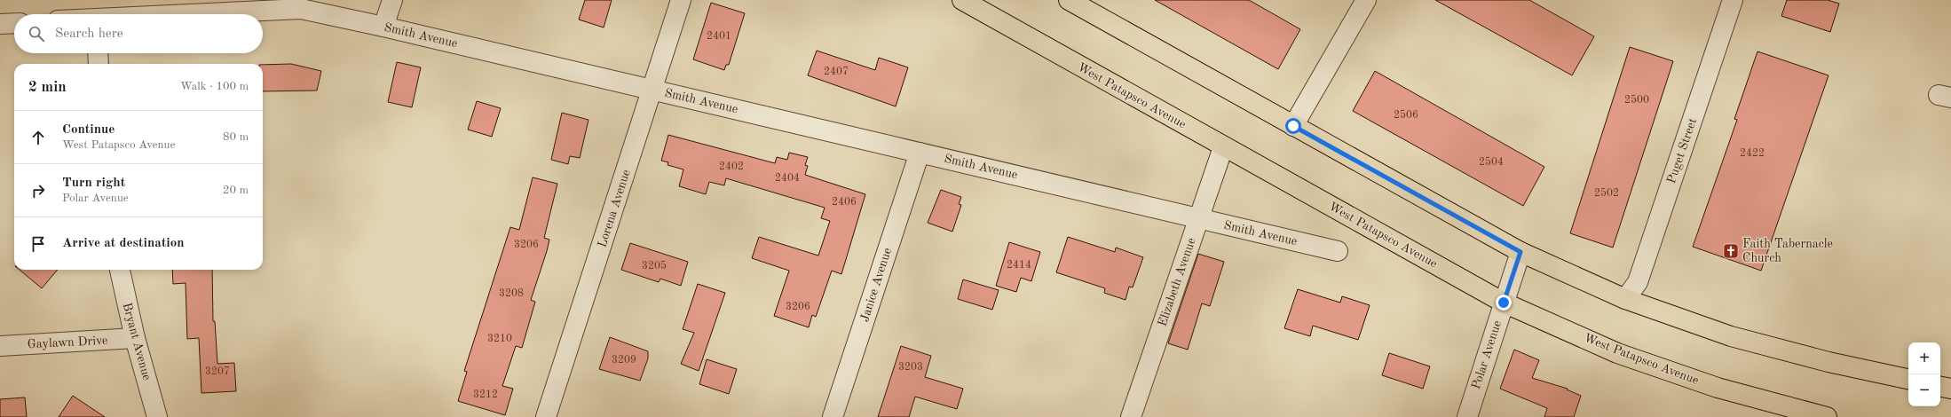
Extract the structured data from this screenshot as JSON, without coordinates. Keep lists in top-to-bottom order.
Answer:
{
  "streets": {
    "main road": ["West Patapsco Avenue"],
    "street": [
      "Smith Avenue",
      "Puget Street",
      "Lorena Avenue",
      "Elizabeth Avenue",
      "Janice Avenue",
      "Bryant Avenue",
      "Gaylawn Drive",
      "Polar Avenue"
    ]
  },
  "crossings": [
    ["Smith Avenue", "Lorena Avenue"],
    ["Smith Avenue", "Elizabeth Avenue"],
    ["Smith Avenue", "Janice Avenue"],
    ["West Patapsco Avenue", "Elizabeth Avenue"],
    ["West Patapsco Avenue", "Polar Avenue"],
    ["Bryant Avenue", "Gaylawn Drive"]
  ],
  "places": {
    "church": ["Faith Tabernacle Church"]
  },
  "house_numbers": [
    "2401",
    "2407",
    "2500",
    "2506",
    "2422",
    "2504",
    "2402",
    "2404",
    "2502",
    "2406",
    "3206",
    "2414",
    "3205",
    "3208",
    "3206",
    "3210",
    "3209",
    "3203",
    "3207",
    "3212"
  ],
  "page": {
    "search": "Search here",
    "heading": ["2 min", "Walk · 100 m"],
    "list": [
      ["Continue", "West Patapsco Avenue", "80 m"],
      ["Turn right", "Polar Avenue", "20 m"],
      "Arrive at destination"
    ],
    "map_buttons": ["+", "−"]
  }
}
